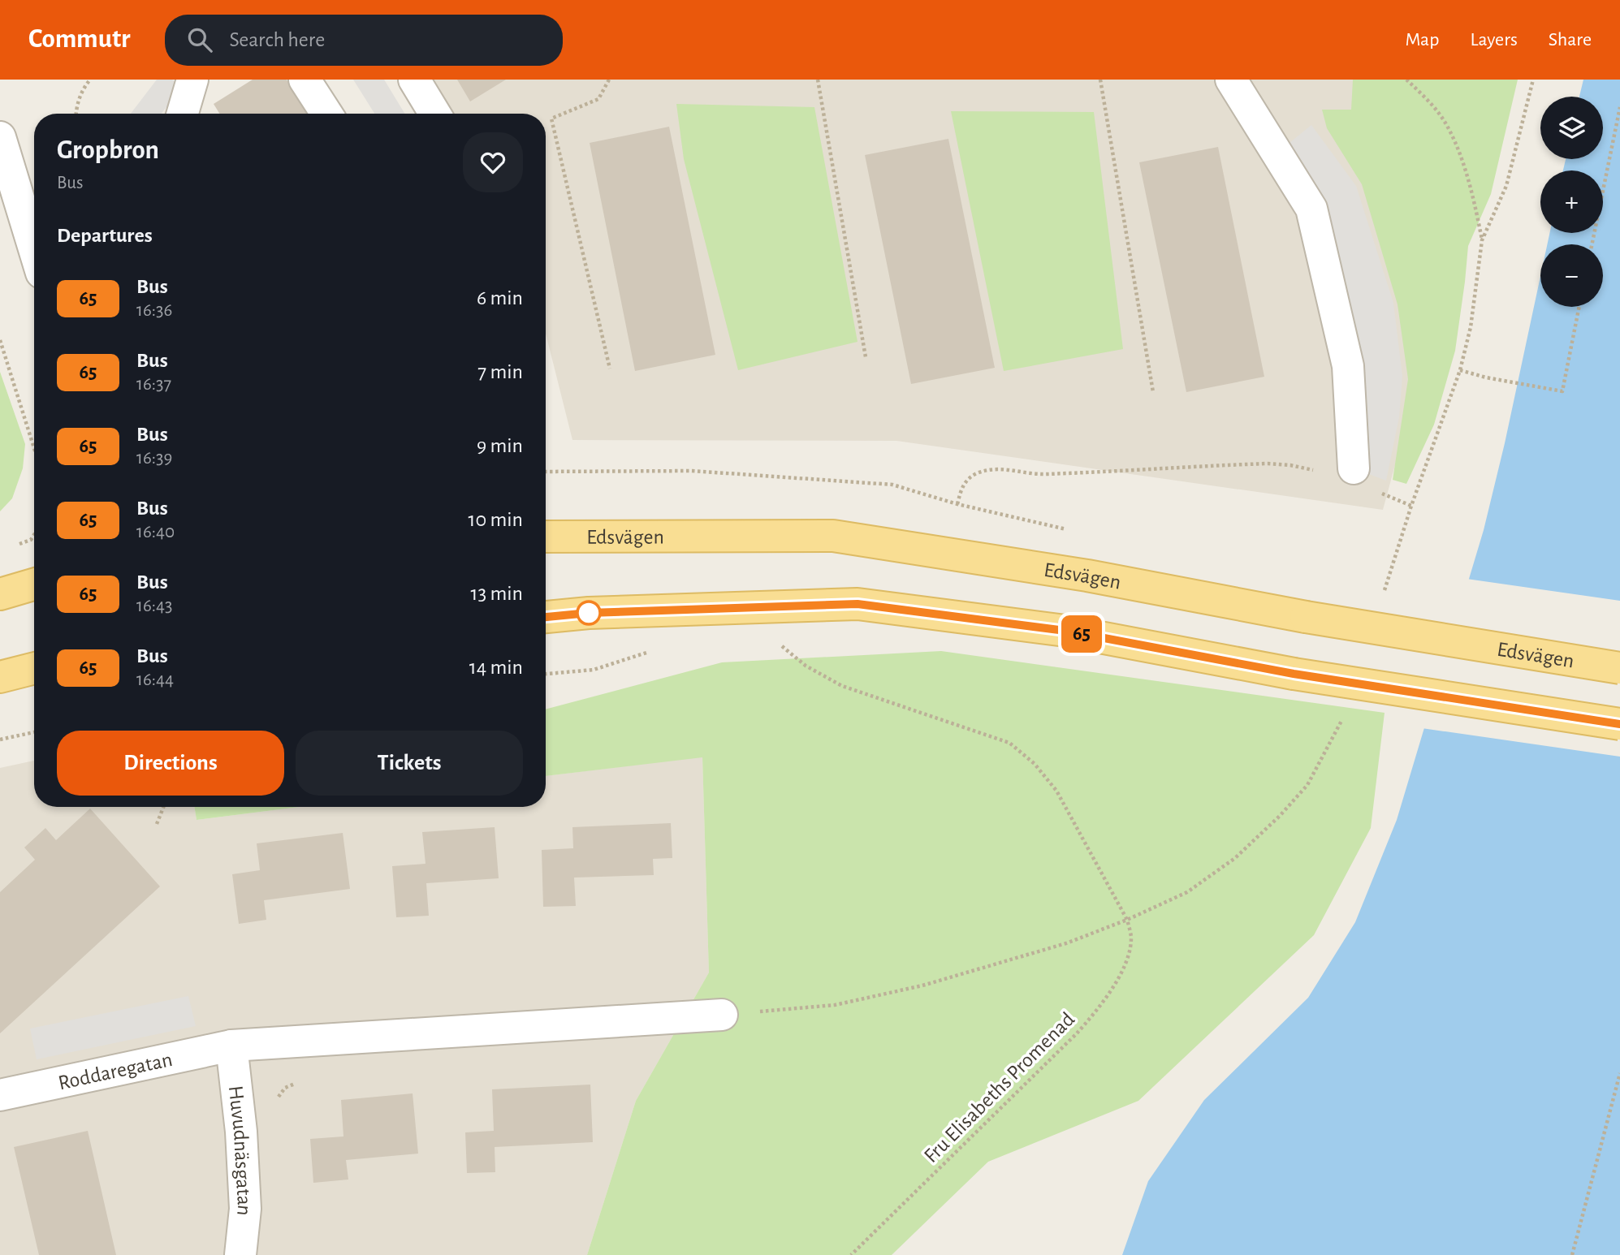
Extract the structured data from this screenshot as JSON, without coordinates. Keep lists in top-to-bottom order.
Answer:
{
  "streets": {
    "main road": ["Edsvägen"],
    "street": ["Roddaregatan", "Huvudnäsgatan"],
    "path": ["Fru Elisabeths Promenad"]
  },
  "crossings": [
    ["Roddaregatan", "Huvudnäsgatan"]
  ],
  "lines": ["bus line 65"],
  "page": {
    "header": "Commutr",
    "search": "Search here",
    "nav": ["Map", "Layers", "Share"],
    "on_map": "65",
    "map_buttons": ["+", "−"],
    "heading": [
      ["Gropbron", "Bus"],
      "Departures"
    ],
    "list": [
      {
        "mark": "65",
        "name": "Bus",
        "note": "16:36",
        "value": "6 min"
      },
      {
        "mark": "65",
        "name": "Bus",
        "note": "16:37",
        "value": "7 min"
      },
      {
        "mark": "65",
        "name": "Bus",
        "note": "16:39",
        "value": "9 min"
      },
      {
        "mark": "65",
        "name": "Bus",
        "note": "16:40",
        "value": "10 min"
      },
      {
        "mark": "65",
        "name": "Bus",
        "note": "16:43",
        "value": "13 min"
      },
      {
        "mark": "65",
        "name": "Bus",
        "note": "16:44",
        "value": "14 min"
      }
    ],
    "buttons": ["Directions", "Tickets"]
  }
}
